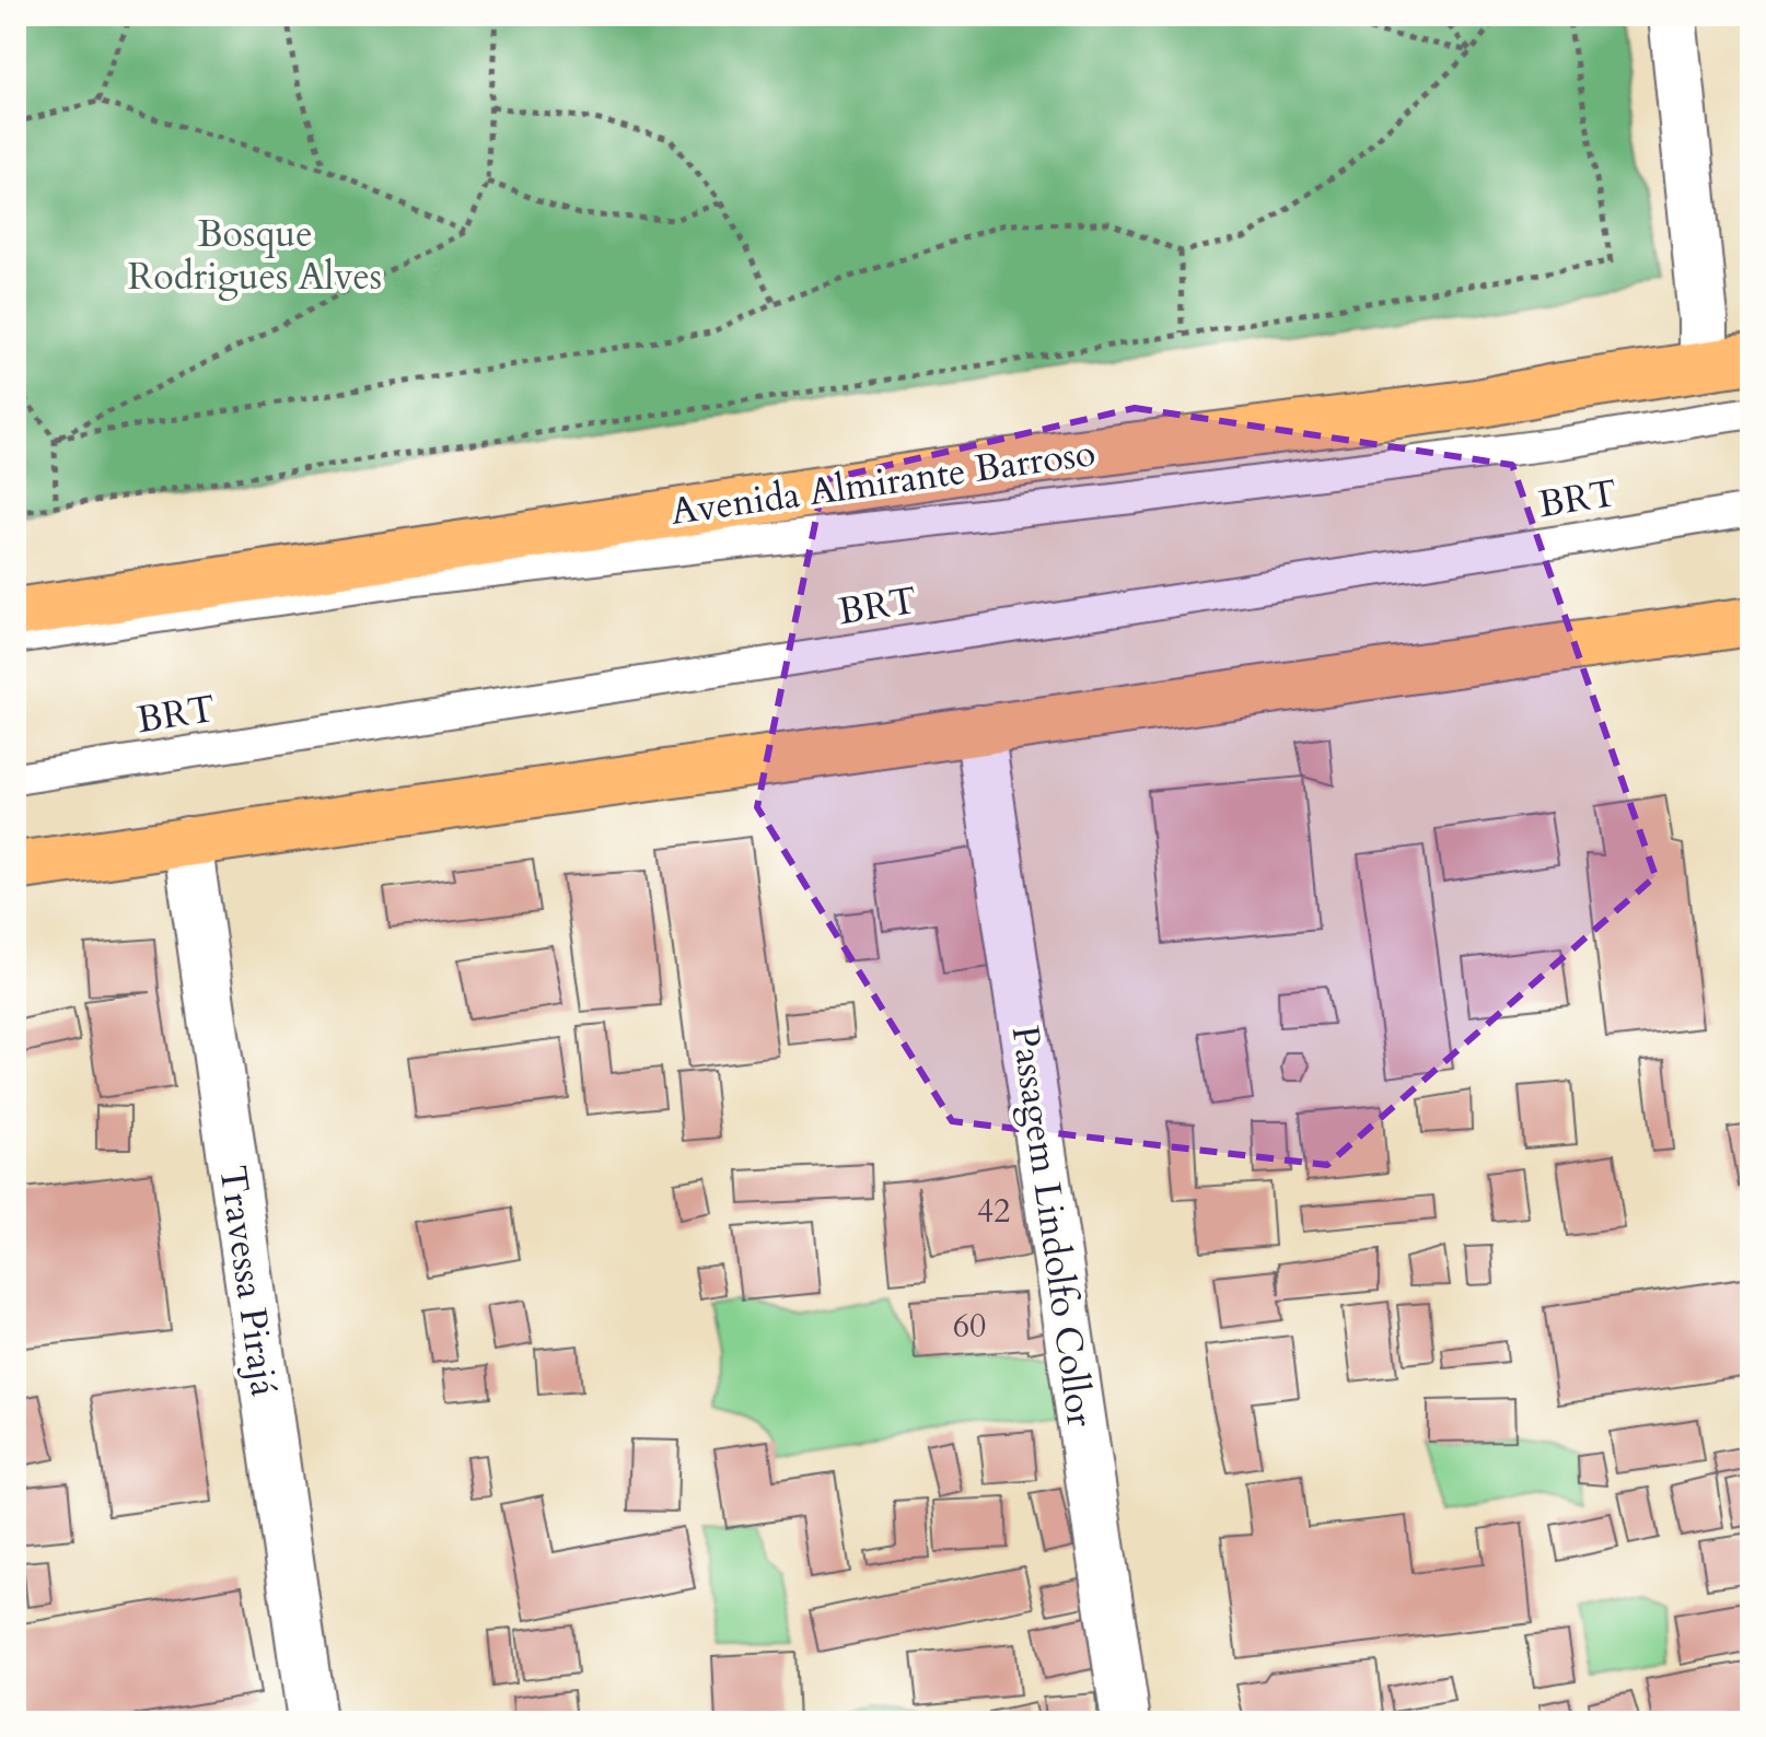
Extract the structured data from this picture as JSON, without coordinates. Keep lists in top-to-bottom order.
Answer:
{
  "streets": {
    "highway": ["Avenida Almirante Barroso"],
    "street": ["Passagem Lindolfo Collor", "Travessa Pirajá"],
    "lane": ["BRT"]
  },
  "parks": ["Bosque Rodrigues Alves"],
  "house_numbers": ["42", "60"]
}
